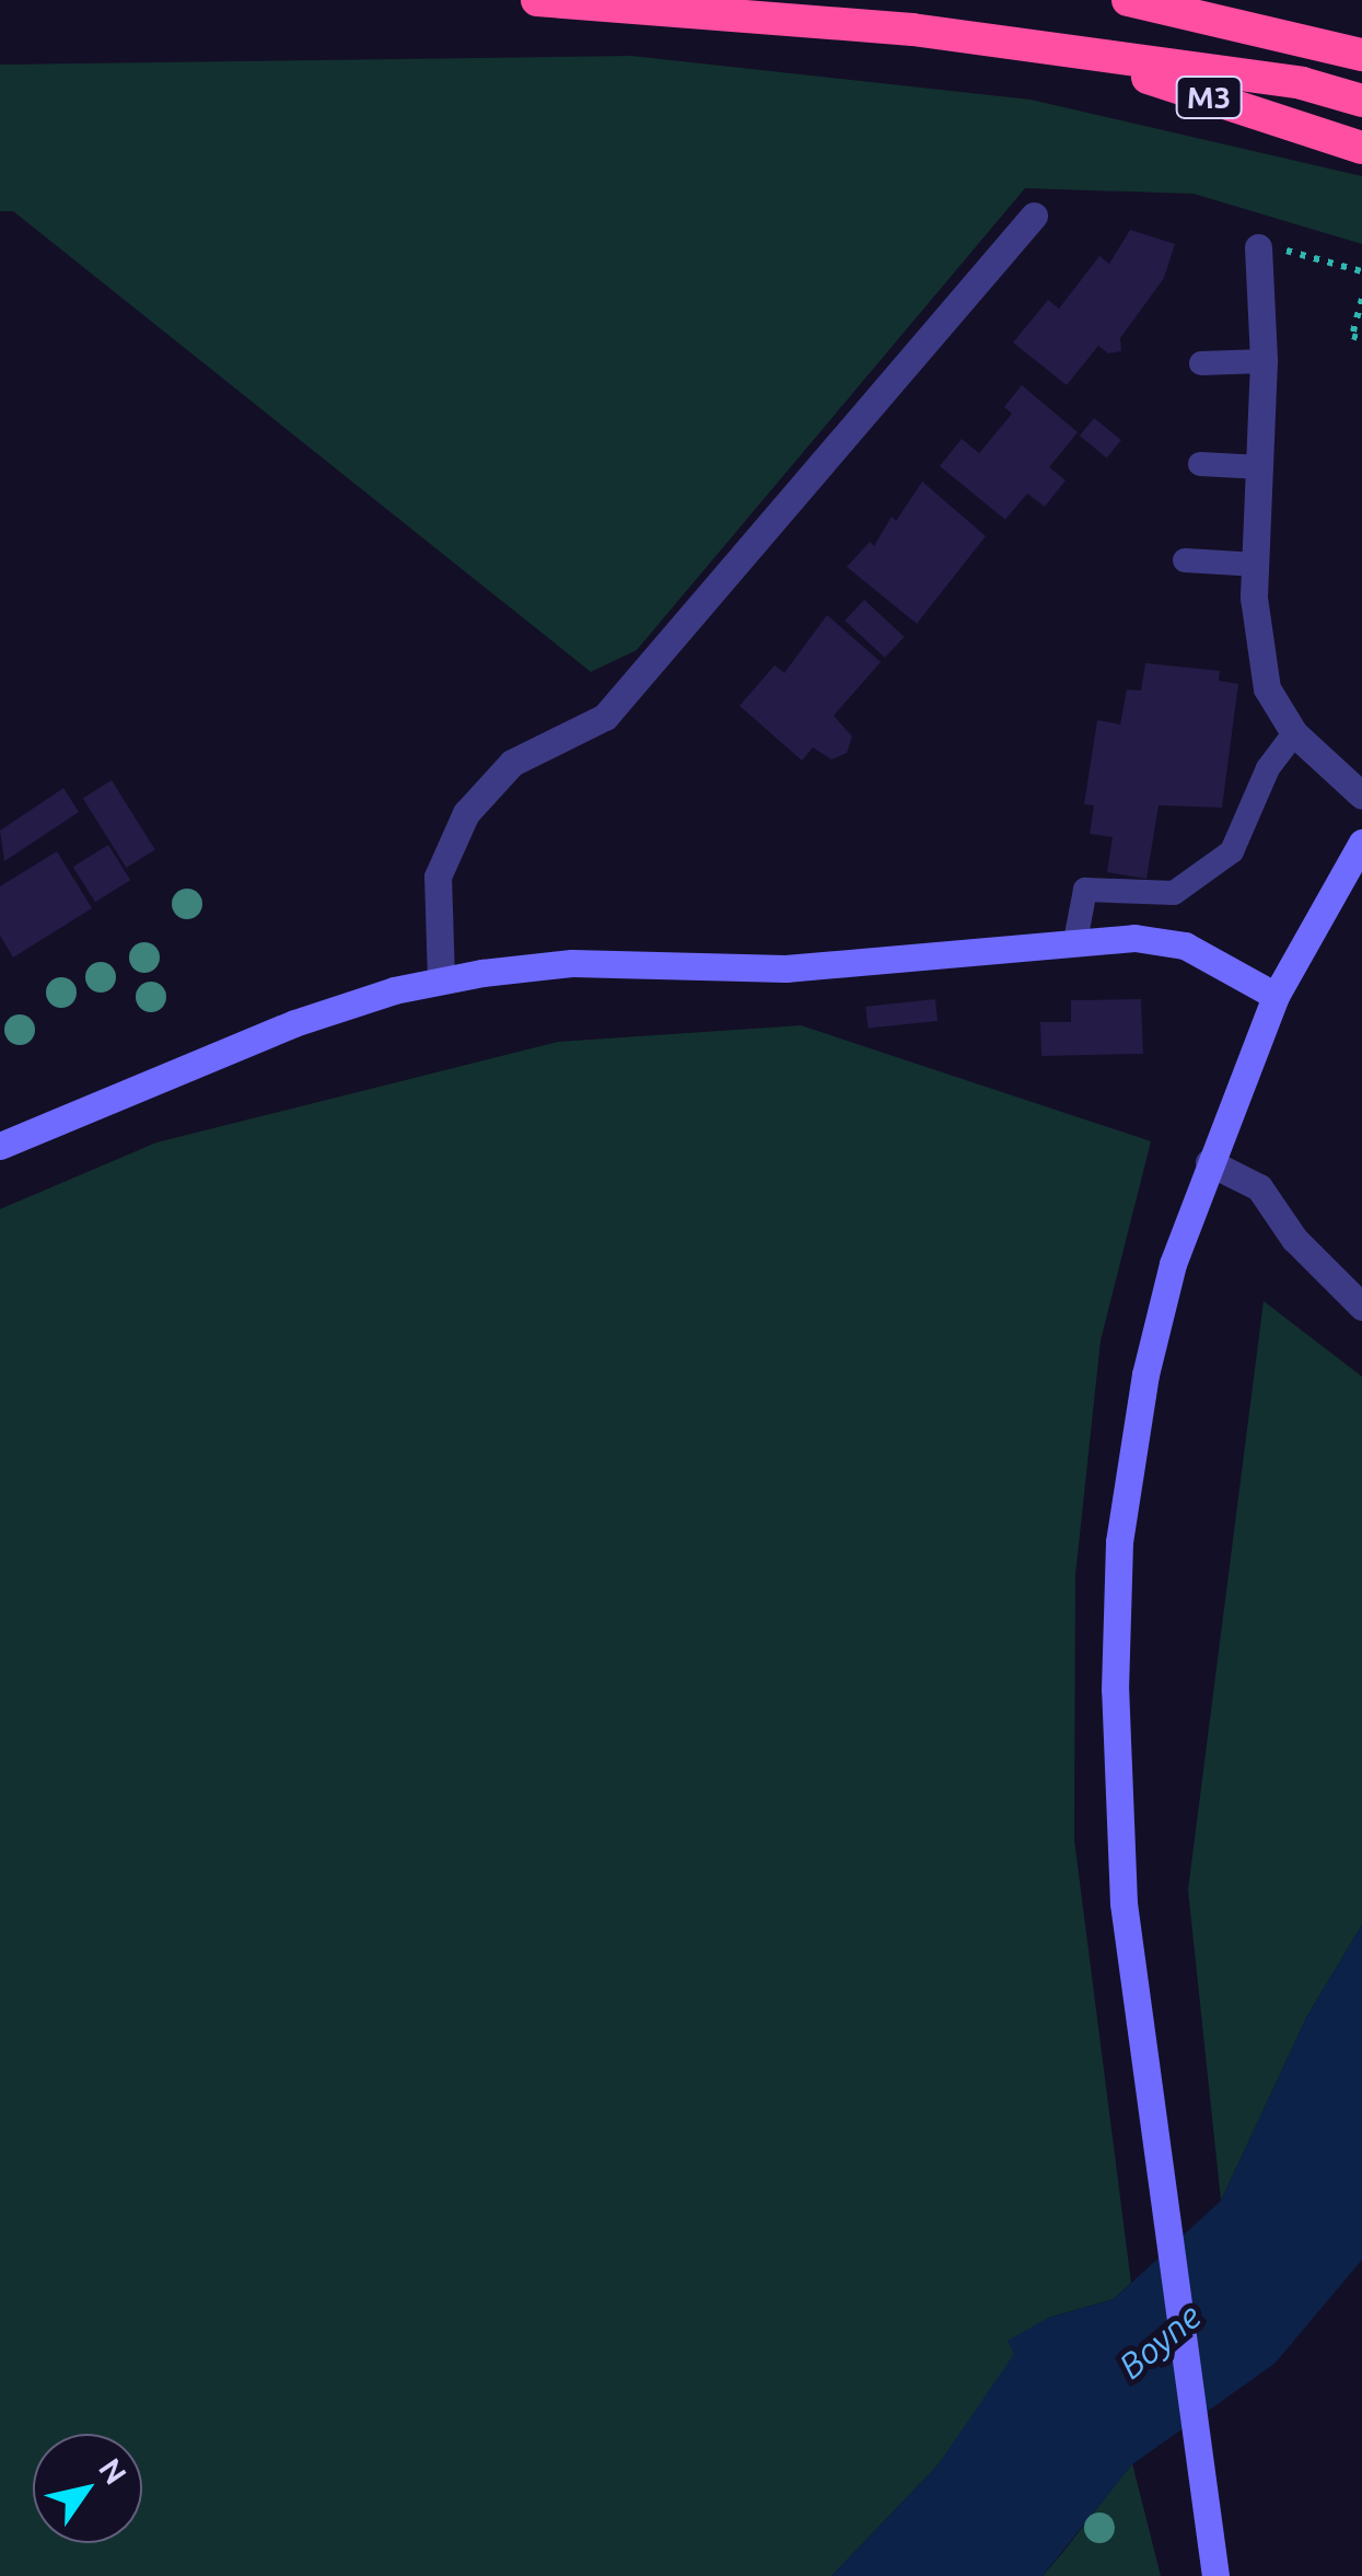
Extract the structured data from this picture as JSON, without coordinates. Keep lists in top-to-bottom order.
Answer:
{
  "streets": {
    "highway": ["M3"]
  },
  "water": ["Boyne"],
  "north": "top right"
}
